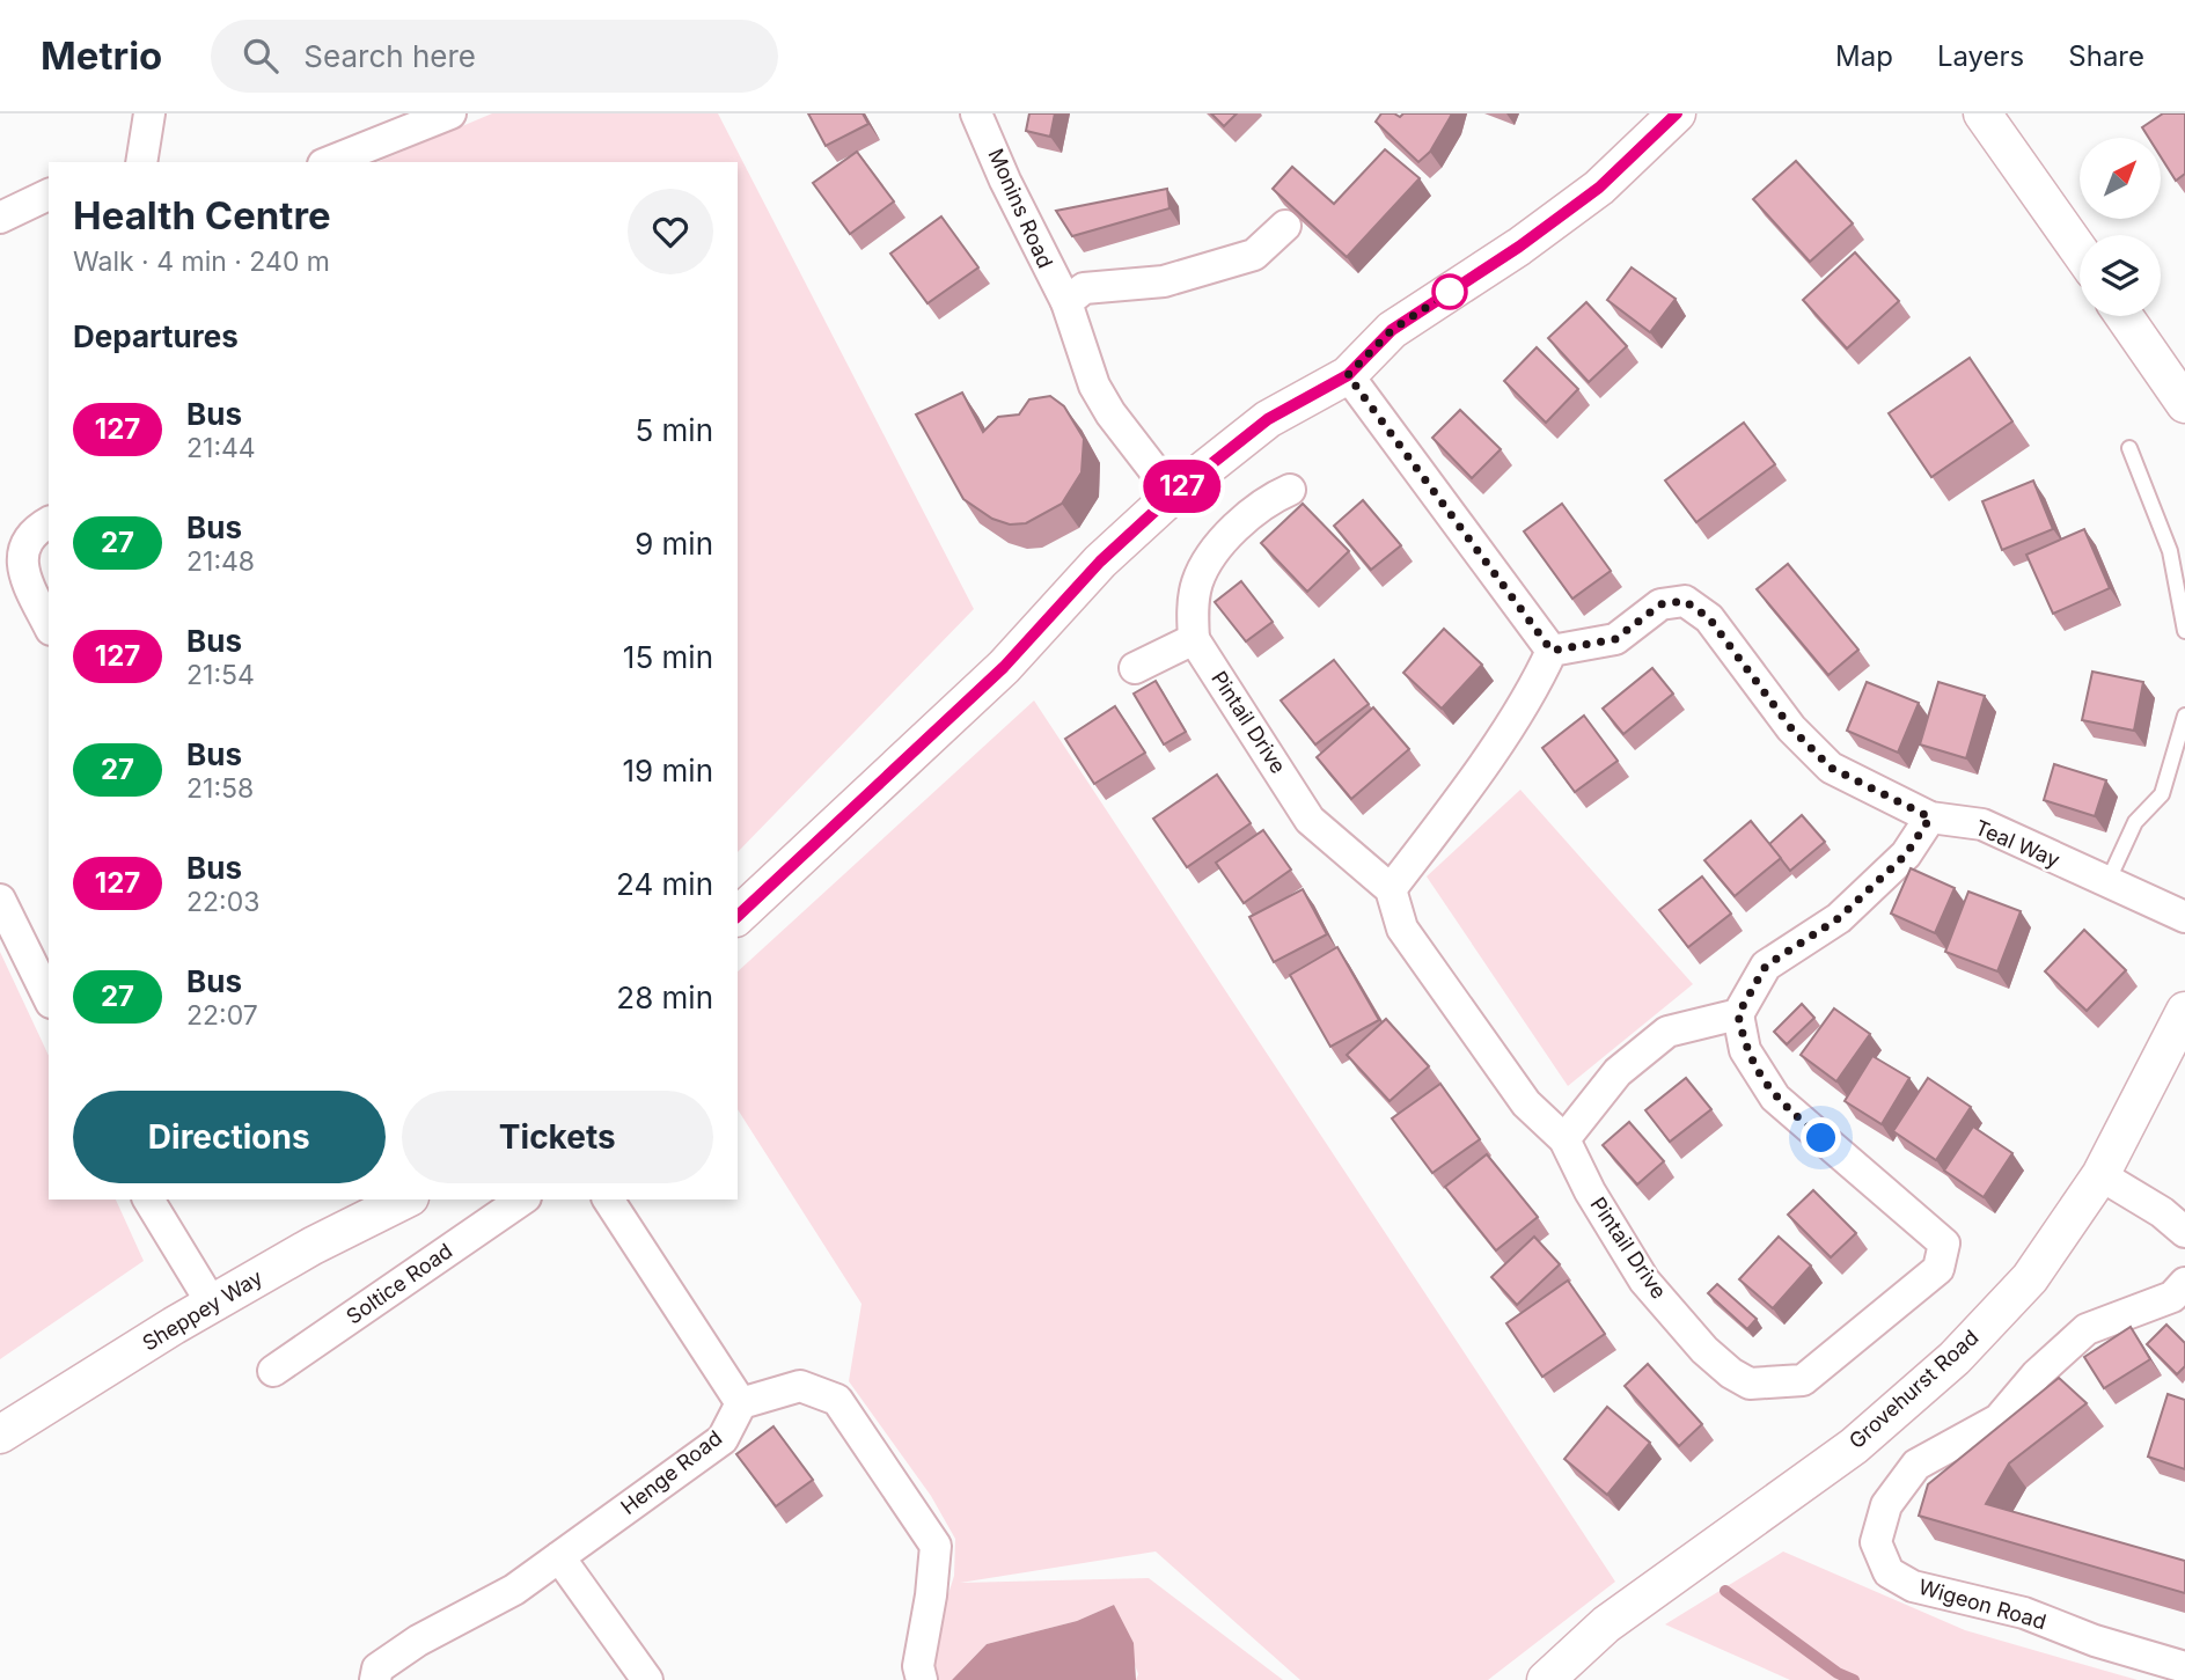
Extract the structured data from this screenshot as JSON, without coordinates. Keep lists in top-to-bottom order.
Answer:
{
  "streets": {
    "street": [
      "Monins Road",
      "Pintail Drive",
      "Teal Way",
      "Soltice Road",
      "Sheppey Way",
      "Grovehurst Road",
      "Henge Road",
      "Wigeon Road"
    ]
  },
  "lines": ["bus line 127"],
  "north": "top right",
  "page": {
    "header": "Metrio",
    "search": "Search here",
    "nav": ["Map", "Layers", "Share"],
    "on_map": "127",
    "heading": [
      ["Health Centre", "Walk · 4 min · 240 m"],
      "Departures"
    ],
    "list": [
      {
        "mark": "127",
        "name": "Bus",
        "note": "21:44",
        "value": "5 min"
      },
      {
        "mark": "27",
        "name": "Bus",
        "note": "21:48",
        "value": "9 min"
      },
      {
        "mark": "127",
        "name": "Bus",
        "note": "21:54",
        "value": "15 min"
      },
      {
        "mark": "27",
        "name": "Bus",
        "note": "21:58",
        "value": "19 min"
      },
      {
        "mark": "127",
        "name": "Bus",
        "note": "22:03",
        "value": "24 min"
      },
      {
        "mark": "27",
        "name": "Bus",
        "note": "22:07",
        "value": "28 min"
      }
    ],
    "buttons": ["Directions", "Tickets"]
  }
}
